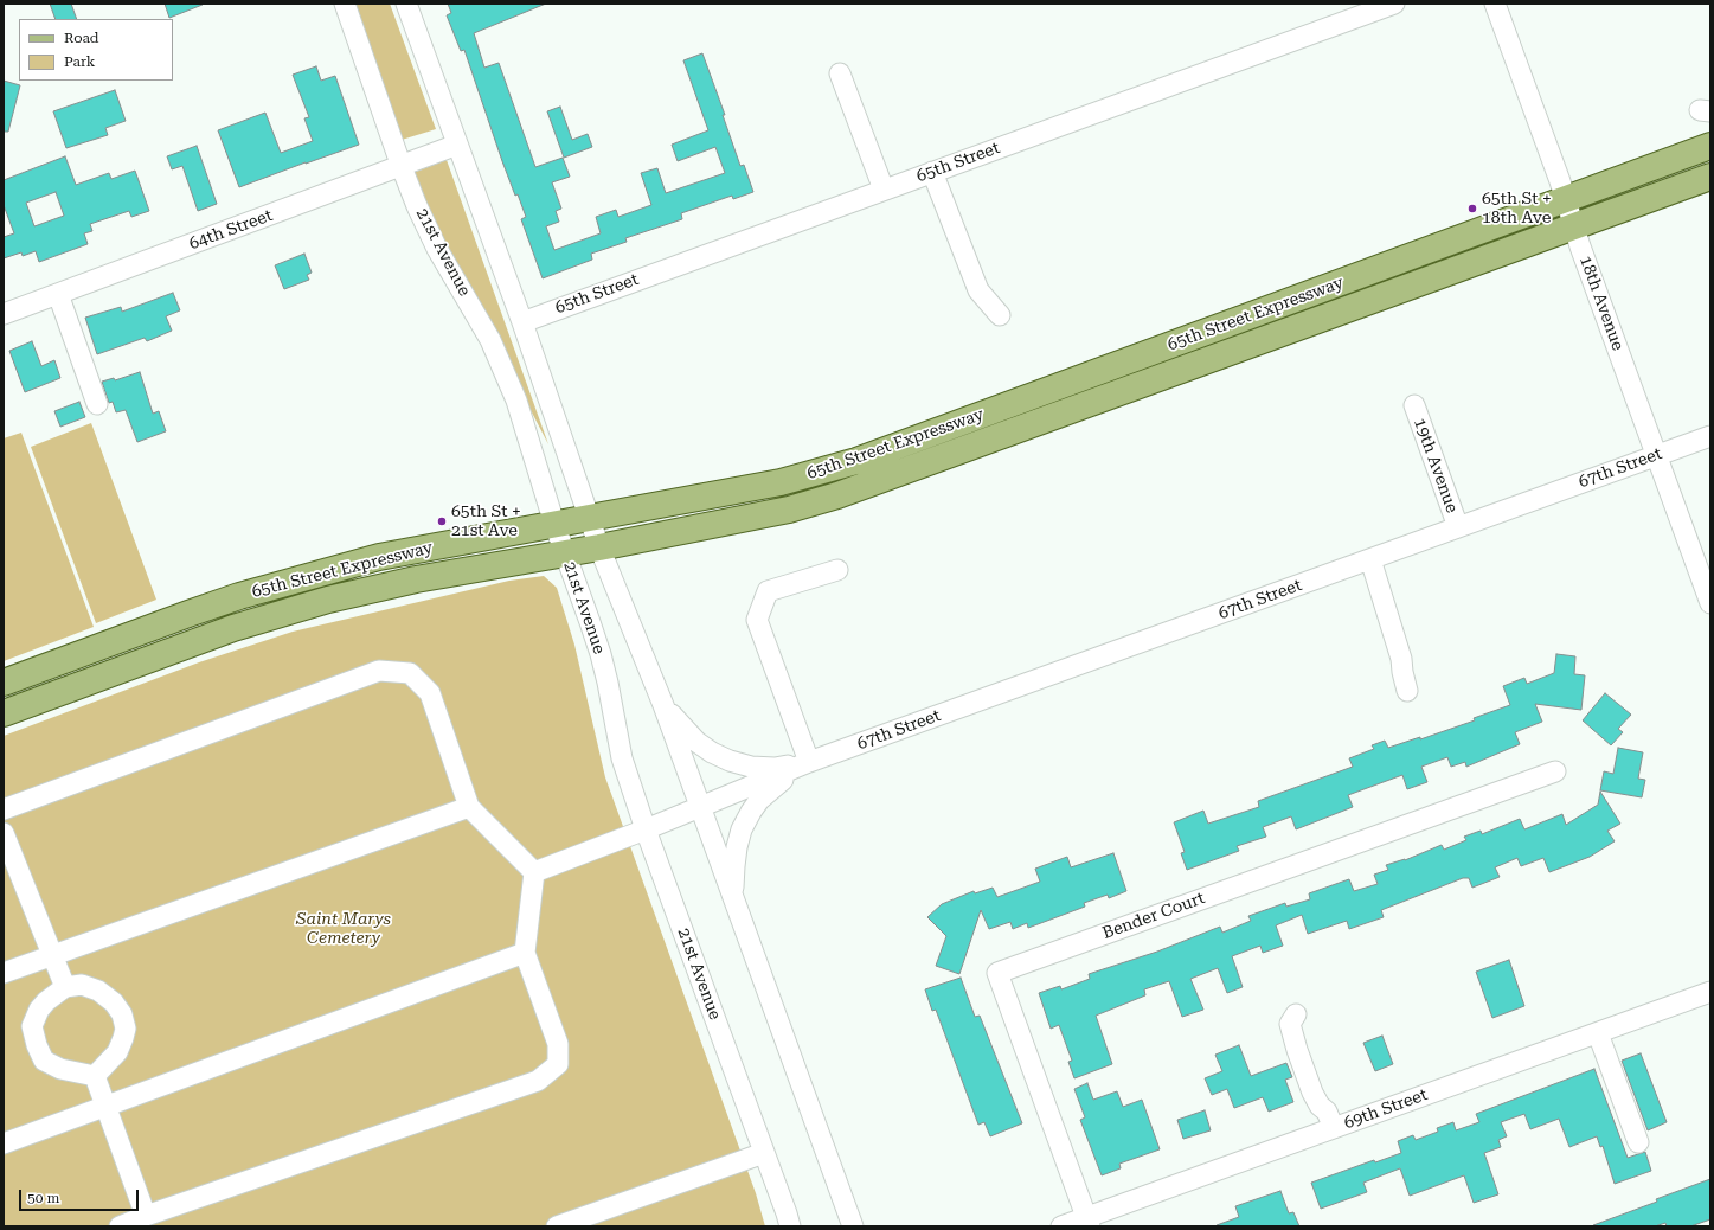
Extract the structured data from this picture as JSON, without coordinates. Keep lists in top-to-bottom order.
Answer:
{
  "streets": {
    "main road": ["65th Street Expressway"],
    "street": [
      "65th Street",
      "64th Street",
      "21st Avenue",
      "18th Avenue",
      "19th Avenue",
      "67th Street",
      "Bender Court",
      "69th Street"
    ]
  },
  "crossings": [
    ["65th Street", "21st Avenue"],
    ["64th Street", "21st Avenue"],
    ["21st Avenue", "65th Street Expressway"],
    ["21st Avenue", "67th Street"],
    ["18th Avenue", "65th Street Expressway"],
    ["18th Avenue", "67th Street"],
    ["19th Avenue", "67th Street"],
    ["Bender Court", "69th Street"]
  ],
  "parks": ["Saint Marys Cemetery"],
  "places": ["65th St + 18th Ave", "65th St + 21st Ave"],
  "legend": ["Road", "Park"],
  "scale_bar": "50 m"
}
